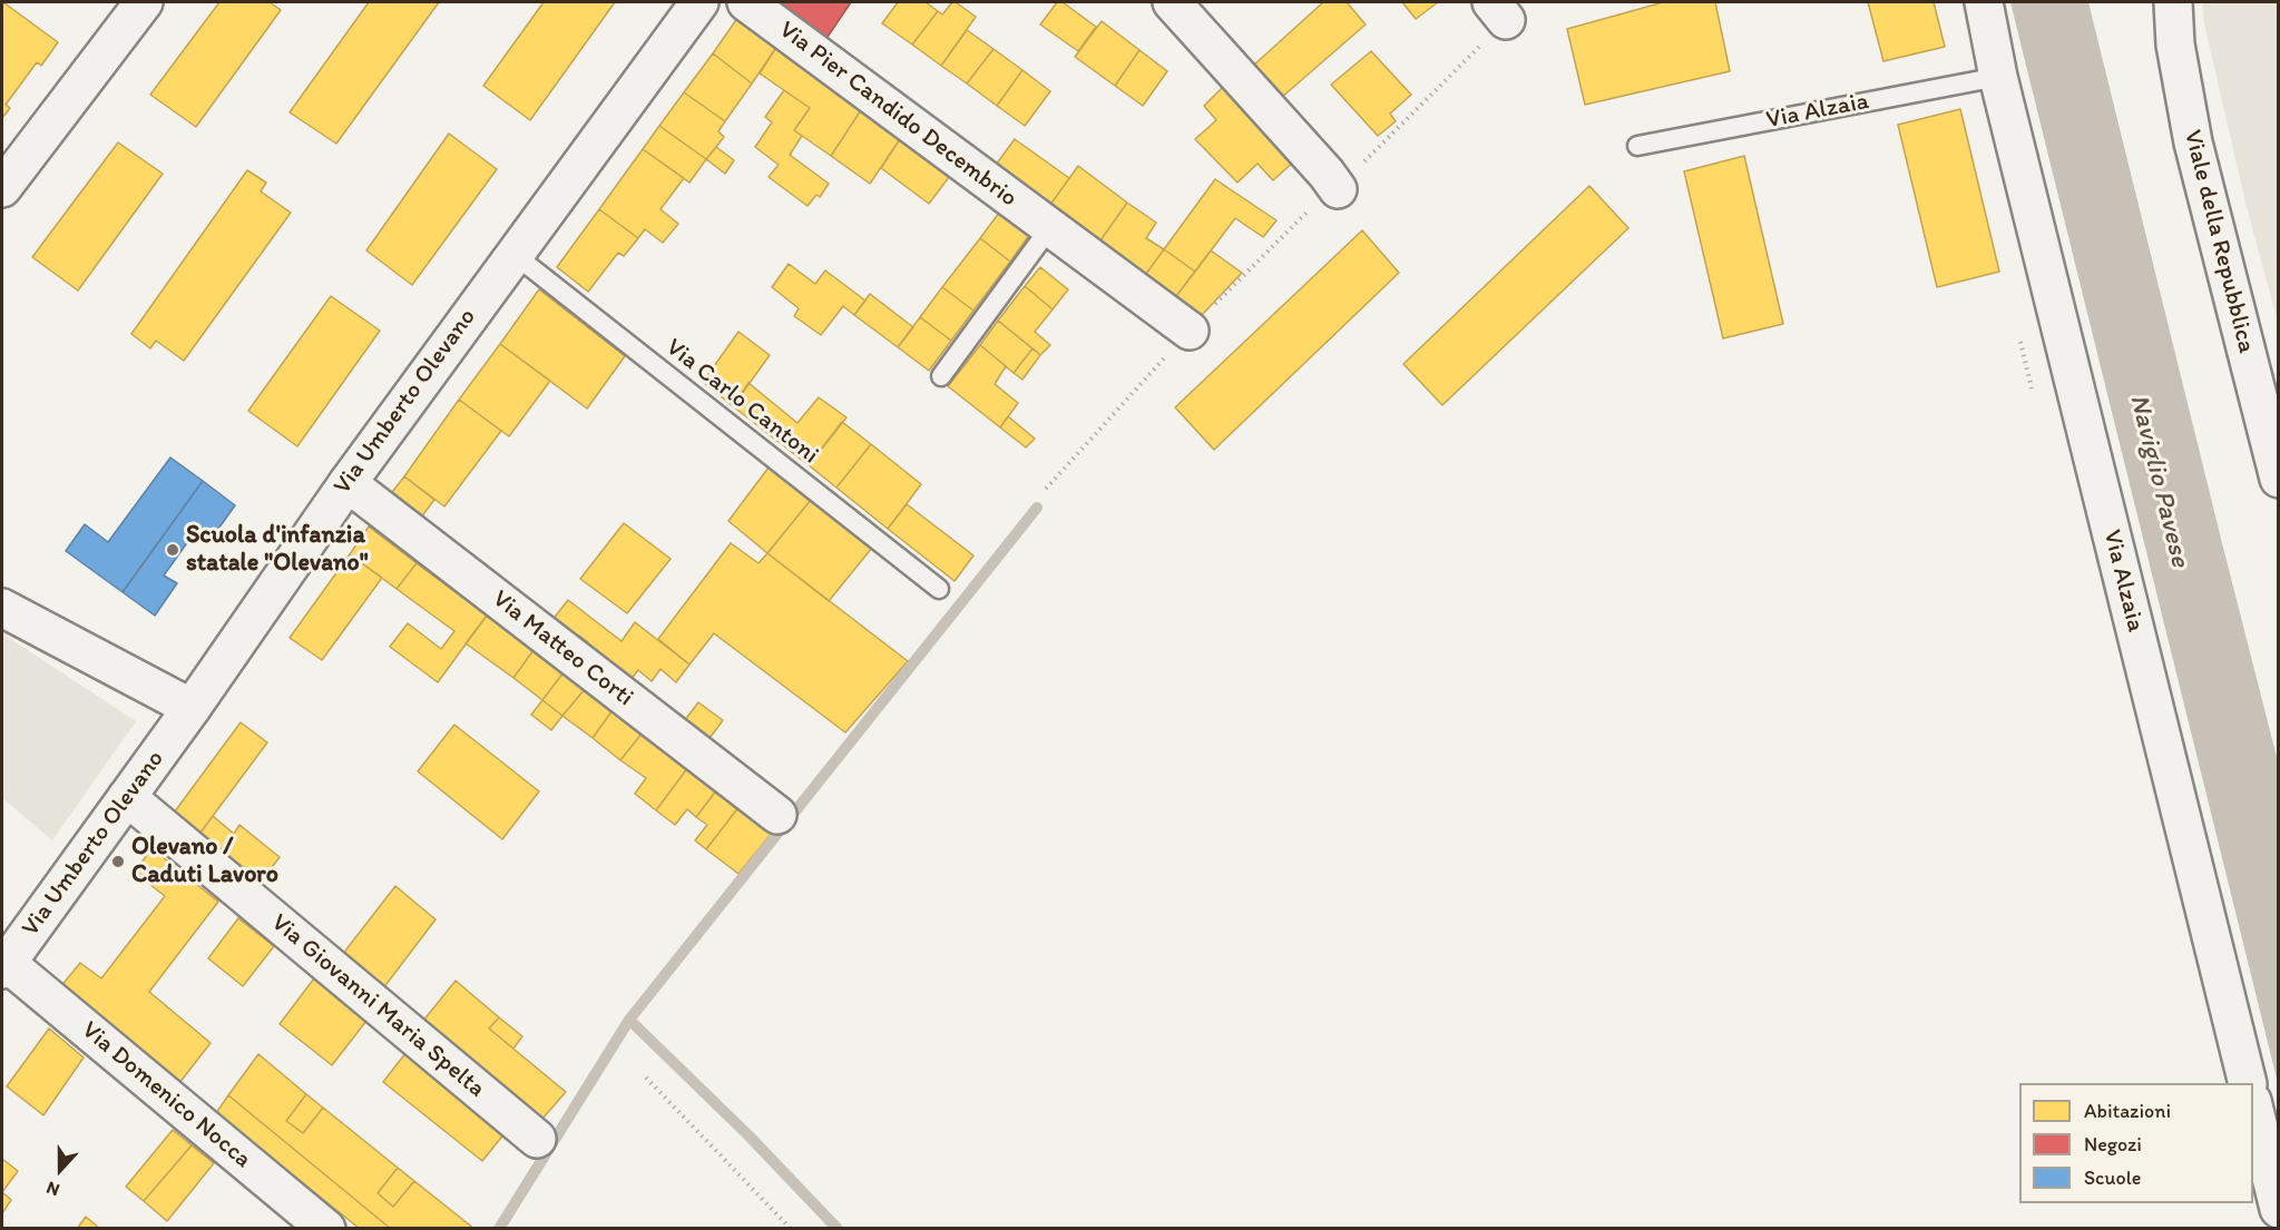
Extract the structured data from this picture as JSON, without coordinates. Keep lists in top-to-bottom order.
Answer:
{
  "streets": {
    "street": [
      "Via Alzaia",
      "Via Pier Candido Decembrio",
      "Viale della Repubblica",
      "Via Umberto Olevano",
      "Via Matteo Corti",
      "Via Giovanni Maria Spelta",
      "Via Domenico Nocca"
    ],
    "lane": ["Via Carlo Cantoni"]
  },
  "crossings": [
    ["Via Umberto Olevano", "Via Carlo Cantoni"],
    ["Via Umberto Olevano", "Via Matteo Corti"],
    ["Via Umberto Olevano", "Via Giovanni Maria Spelta"],
    ["Via Umberto Olevano", "Via Domenico Nocca"]
  ],
  "water": ["Naviglio Pavese"],
  "places": ["Scuola d'infanzia statale \"Olevano\"", "Olevano / Caduti Lavoro"],
  "legend": ["Abitazioni", "Negozi", "Scuole"],
  "north": "bottom"
}
